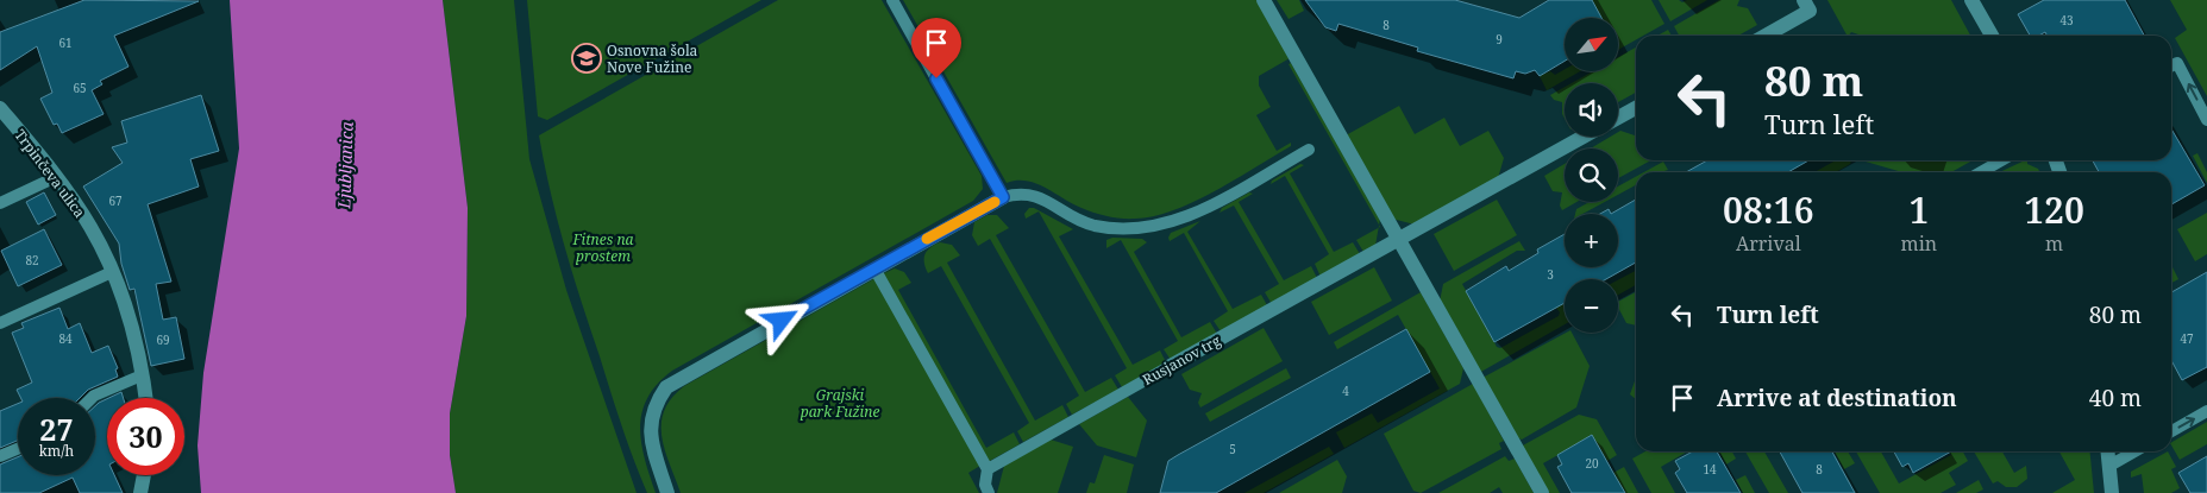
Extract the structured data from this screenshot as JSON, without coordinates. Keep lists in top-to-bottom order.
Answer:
{
  "streets": {
    "street": ["Trpinčeva ulica", "Rusjanov trg"]
  },
  "water": ["Ljubljanica"],
  "parks": ["Fitnes na prostem", "Grajski park Fužine"],
  "places": {
    "school or university": ["Osnovna šola Nove Fužine"]
  },
  "house_numbers": [
    "43",
    "8",
    "9",
    "61",
    "65",
    "67",
    "82",
    "3",
    "84",
    "47",
    "69",
    "4",
    "5",
    "20",
    "14",
    "8"
  ],
  "north": "top right",
  "page": {
    "map_buttons": ["+", "−"],
    "turn": ["80 m", "Turn left"],
    "eta": [
      "08:16",
      "Arrival",
      "1",
      "min",
      "120",
      "m"
    ],
    "list": [
      {
        "name": "Turn left",
        "value": "80 m"
      },
      {
        "name": "Arrive at destination",
        "value": "40 m"
      }
    ],
    "speed": "27 km/h",
    "limit": "30"
  }
}
